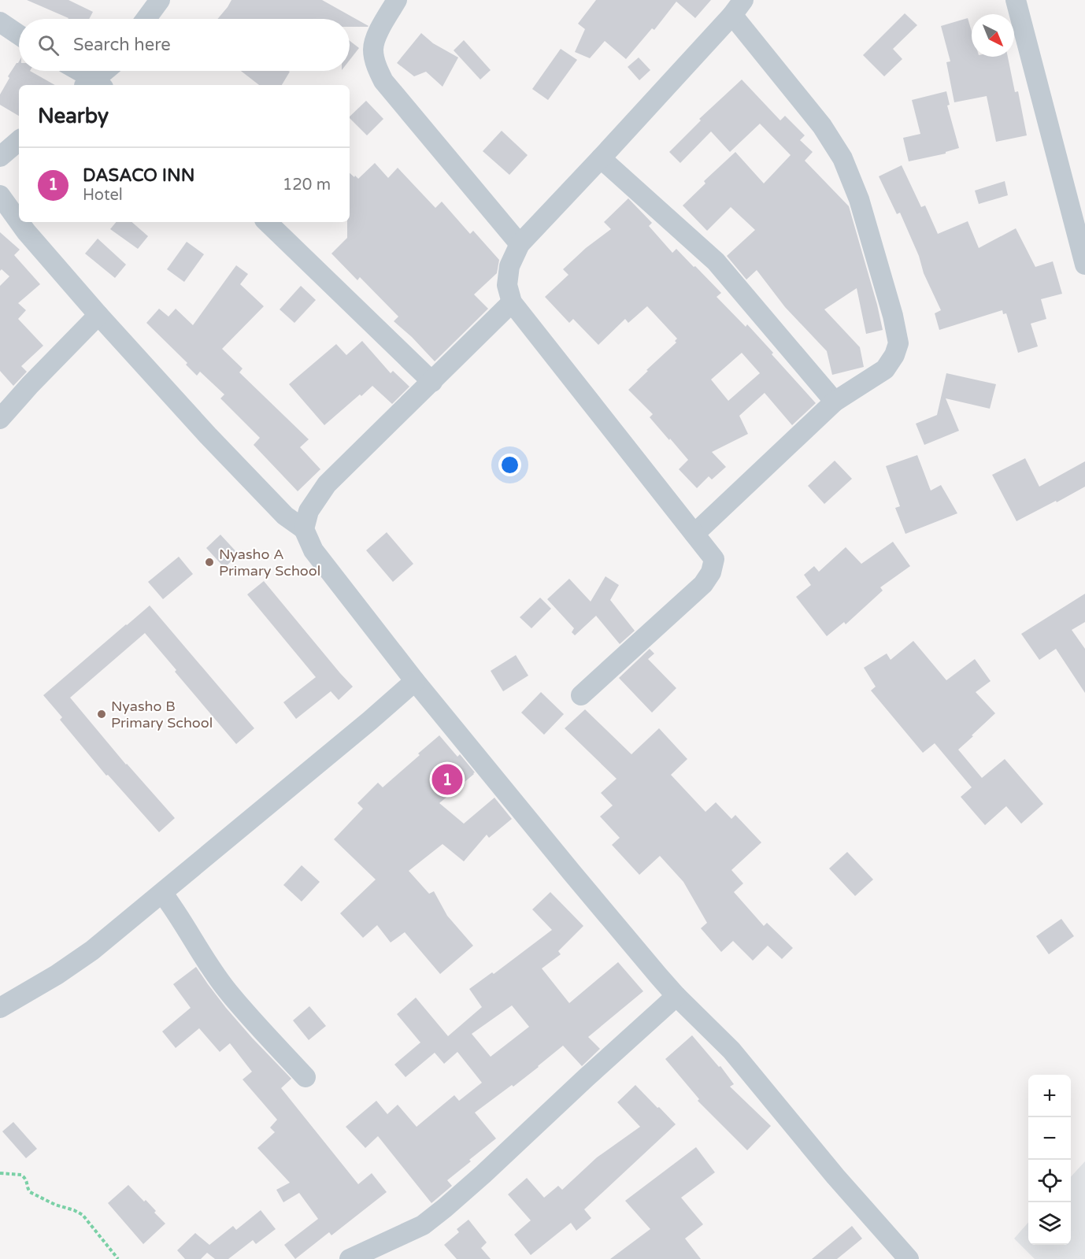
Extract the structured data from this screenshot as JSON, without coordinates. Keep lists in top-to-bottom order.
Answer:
{
  "places": ["Nyasho A Primary School", "Nyasho B Primary School"],
  "north": "bottom right",
  "page": {
    "search": "Search here",
    "heading": "Nearby",
    "list": [
      {
        "mark": "1",
        "name": "DASACO INN",
        "note": "Hotel",
        "value": "120 m"
      }
    ],
    "pins": "1",
    "map_buttons": ["+", "−"]
  }
}
